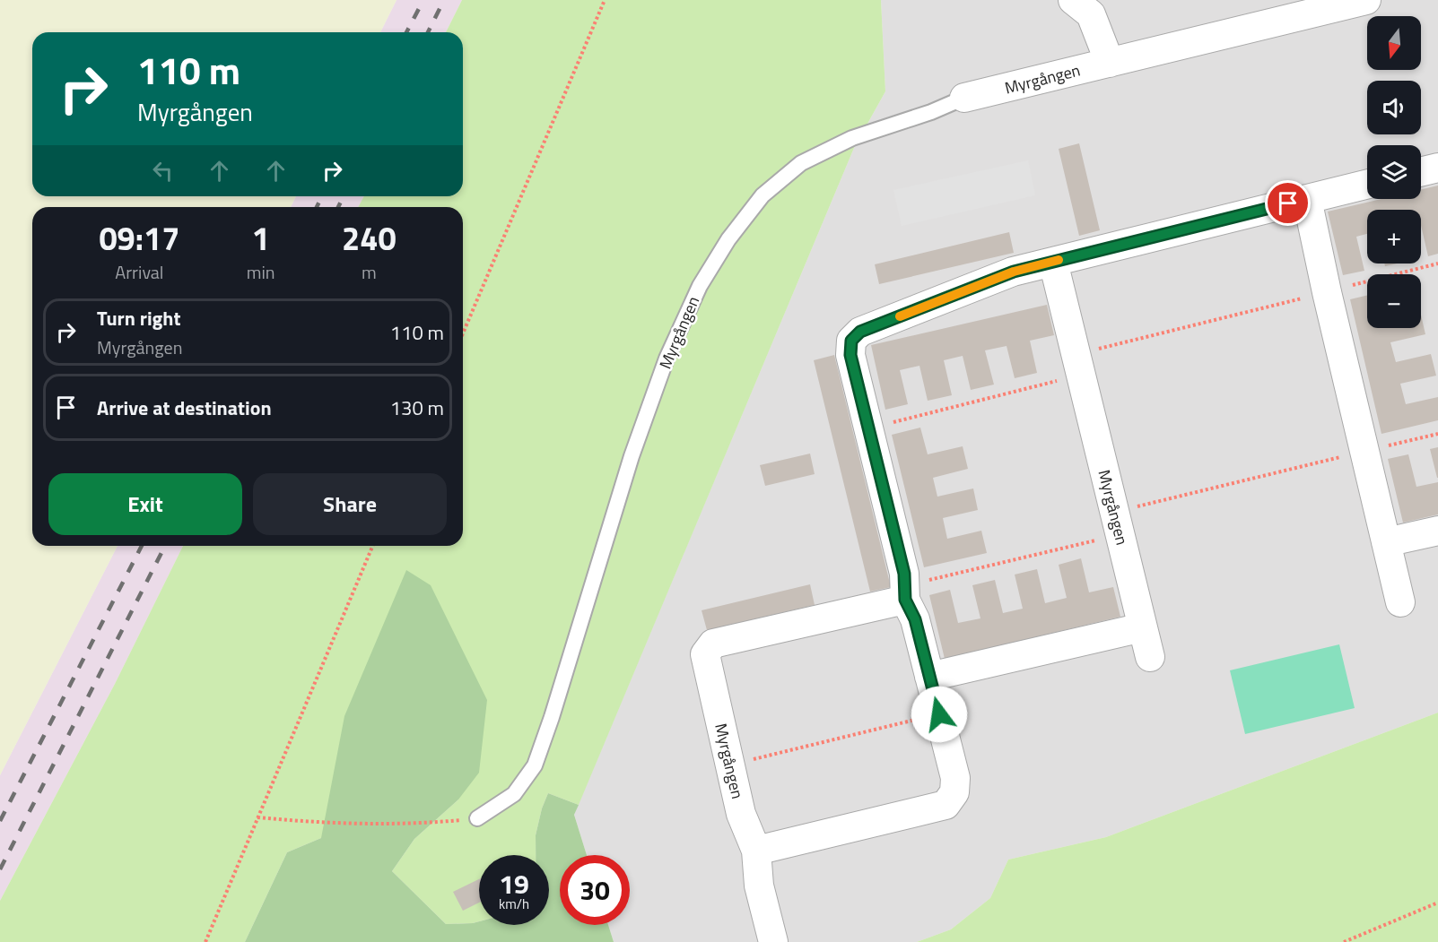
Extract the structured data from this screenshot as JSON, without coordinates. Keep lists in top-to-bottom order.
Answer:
{
  "streets": {
    "street": ["Myrgången"]
  },
  "north": "bottom",
  "page": {
    "map_buttons": ["+", "−"],
    "turn": ["110 m", "Myrgången"],
    "eta": [
      "09:17",
      "Arrival",
      "1",
      "min",
      "240",
      "m"
    ],
    "list": [
      {
        "name": "Turn right",
        "note": "Myrgången",
        "value": "110 m"
      },
      {
        "name": "Arrive at destination",
        "value": "130 m"
      }
    ],
    "buttons": ["Exit", "Share"],
    "speed": "19 km/h",
    "limit": "30"
  }
}
